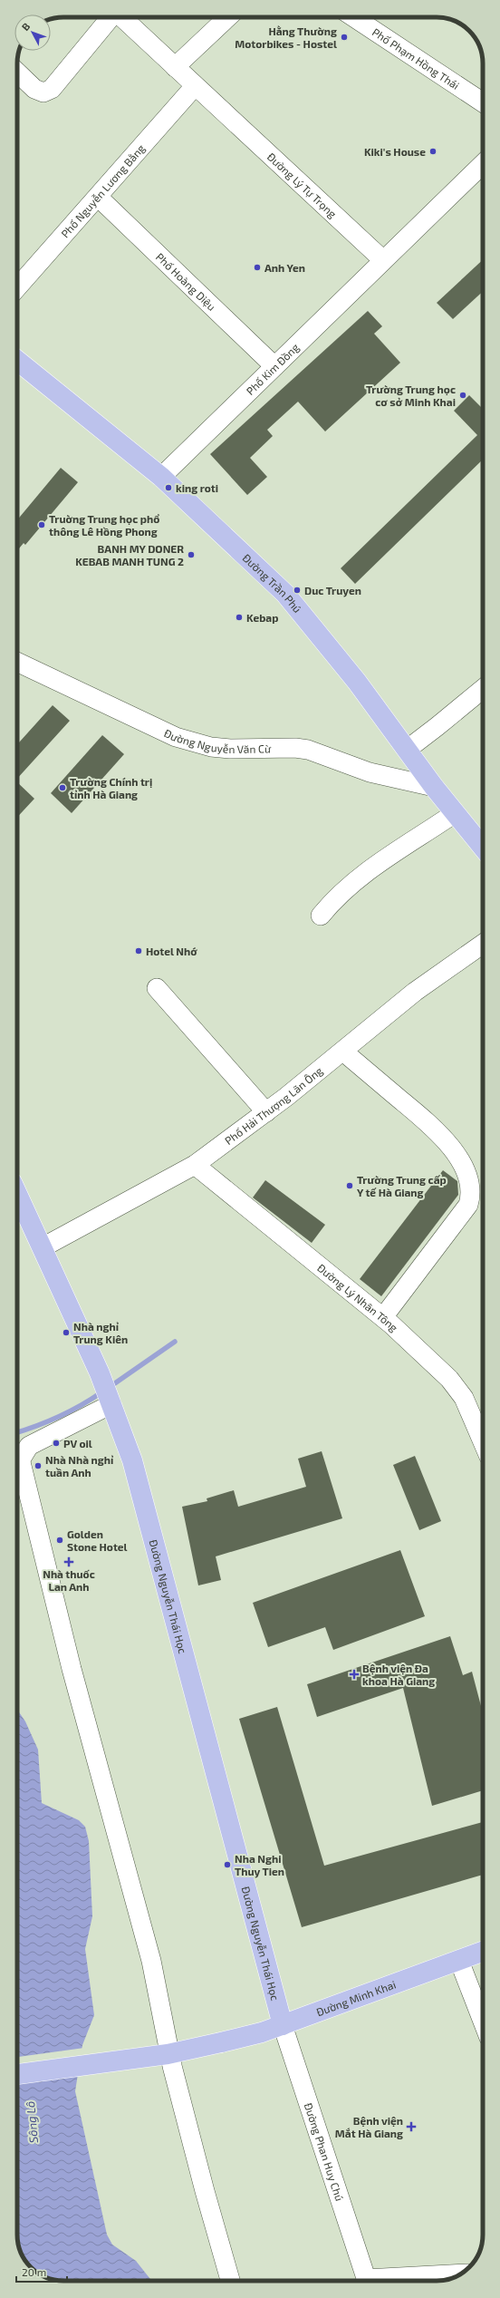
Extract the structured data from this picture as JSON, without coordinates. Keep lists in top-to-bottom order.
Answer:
{
  "streets": {
    "main road": ["Đường Trần Phú", "Đường Nguyễn Thái Học", "Đường Minh Khai"],
    "street": [
      "Phố Phạm Hồng Thái",
      "Đường Lý Tự Trọng",
      "Phố Nguyễn Lương Bằng",
      "Phố Hoàng Diệu",
      "Phố Kim Đồng",
      "Đường Nguyễn Văn Cừ",
      "Phố Hải Thượng Lãn Ông",
      "Đường Lý Nhân Tông",
      "Đường Phan Huy Chú"
    ]
  },
  "crossings": [
    ["Đường Lý Tự Trọng", "Phố Nguyễn Lương Bằng"],
    ["Đường Lý Tự Trọng", "Phố Kim Đồng"],
    ["Phố Nguyễn Lương Bằng", "Phố Hoàng Diệu"],
    ["Phố Hoàng Diệu", "Phố Kim Đồng"],
    ["Phố Kim Đồng", "Đường Trần Phú"],
    ["Đường Trần Phú", "Đường Nguyễn Văn Cừ"],
    ["Phố Hải Thượng Lãn Ông", "Đường Lý Nhân Tông"],
    ["Phố Hải Thượng Lãn Ông", "Đường Nguyễn Thái Học"],
    ["Đường Nguyễn Thái Học", "Đường Minh Khai"],
    ["Đường Nguyễn Thái Học", "Đường Phan Huy Chú"],
    ["Đường Minh Khai", "Đường Phan Huy Chú"]
  ],
  "water": ["Sông Lô"],
  "places": {
    "other": [
      "Hằng Thường Motorbikes - Hostel",
      "Kiki's House",
      "Anh Yen",
      "Trường Trung học cơ sở Minh Khai",
      "king roti",
      "Truờng Trung học phổ thông Lê Hồng Phong",
      "BANH MY DONER KEBAB MANH TUNG 2",
      "Duc Truyen",
      "Kebap",
      "Trường Chính trị tỉnh Hà Giang",
      "Hotel Nhớ",
      "Trường Trung cấp Y tế Hà Giang",
      "Nhà nghỉ Trung Kiên",
      "PV oil",
      "Nhà Nhà nghỉ tuần Anh",
      "Golden Stone Hotel",
      "Nha Nghi Thuy Tien"
    ],
    "health": ["Nhà thuốc Lan Anh", "Bệnh viện Đa khoa Hà Giang", "Bệnh viện Mắt Hà Giang"]
  },
  "scale_bar": "20 m",
  "north": "top left"
}
